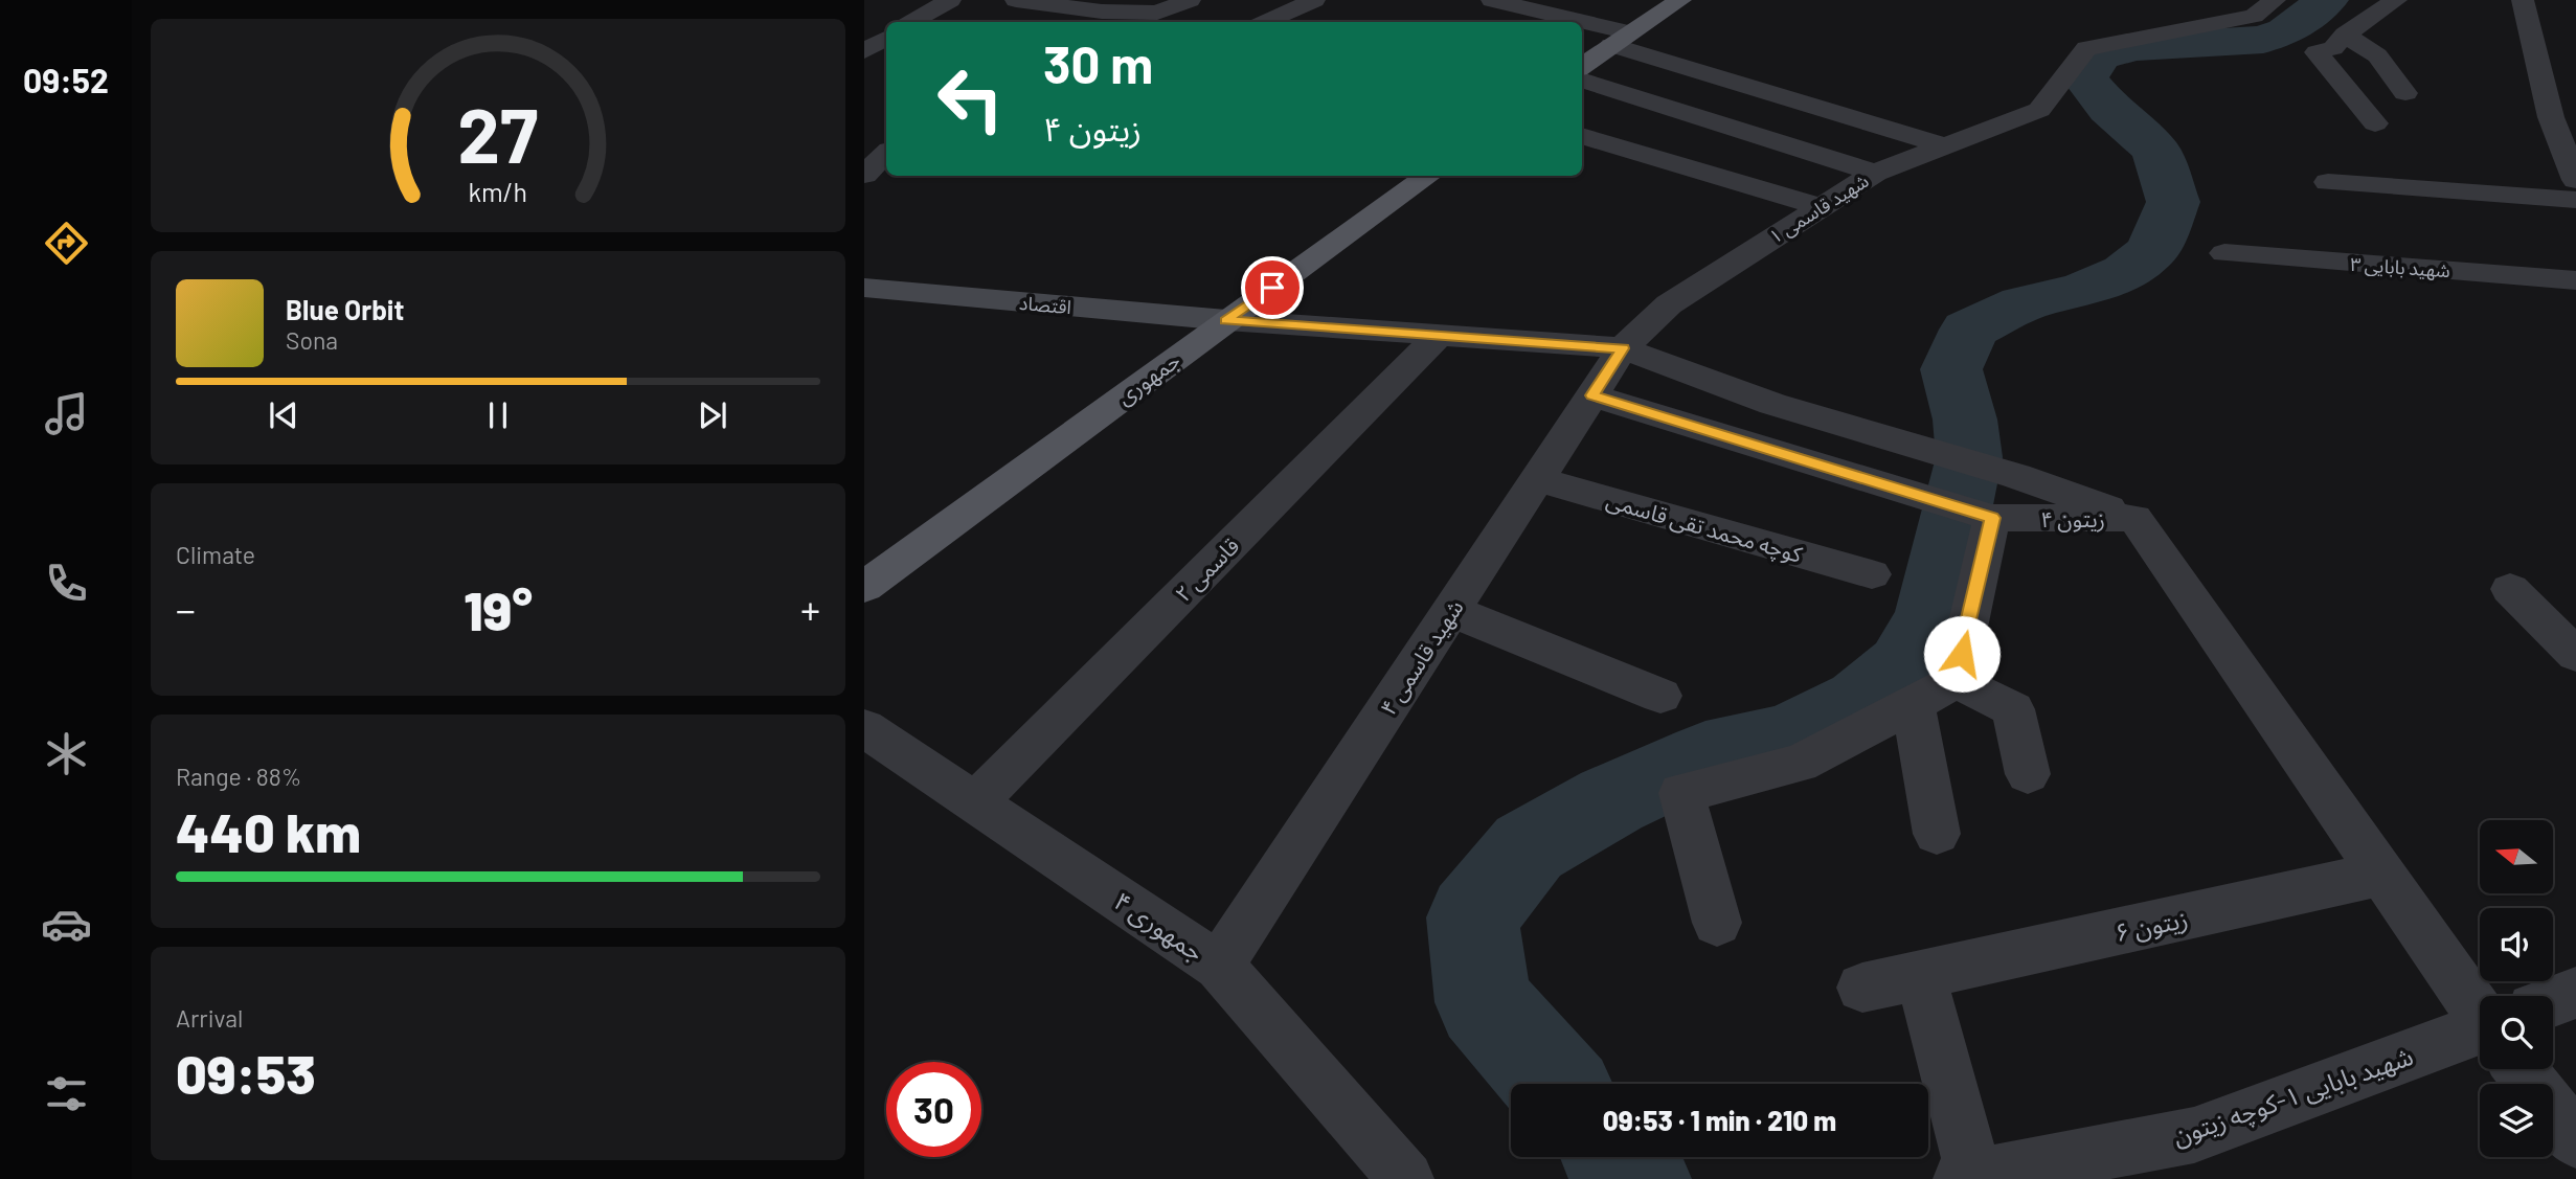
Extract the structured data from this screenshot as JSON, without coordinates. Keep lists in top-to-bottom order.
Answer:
{
  "streets": {
    "main road": ["اقتصاد", "جمهوری"],
    "street": [
      "۱ شهید قاسمی",
      "۳ شهید بابایی",
      "۴ زیتون",
      "کوچه محمد تقی قاسمی",
      "قاسمی ۲",
      "۴ شهید قاسمی",
      "۶ زیتون",
      "جمهوری ۴",
      "شهید بابایی ۱-کوچه زیتون"
    ]
  },
  "crossings": [
    ["۱ شهید قاسمی", "۴ شهید قاسمی"],
    ["اقتصاد", "جمهوری"],
    ["۴ زیتون", "۴ شهید قاسمی"],
    ["۴ زیتون", "۶ زیتون"],
    ["کوچه محمد تقی قاسمی", "۴ شهید قاسمی"],
    ["قاسمی ۲", "جمهوری ۴"],
    ["۴ شهید قاسمی", "جمهوری ۴"]
  ],
  "north": "left",
  "page": {
    "tabs": "09:52",
    "turn": ["30 m", "زیتون ۴"],
    "song": ["Blue Orbit", "Sona"],
    "tile": [
      "Climate",
      ["Range · 88%", "440 km"],
      ["Arrival", "09:53"]
    ],
    "heat": ["−", "19°", "+"],
    "limit": "30",
    "trip": "09:53 · 1 min · 210 m",
    "gauge": ["27", "km/h"]
  }
}
